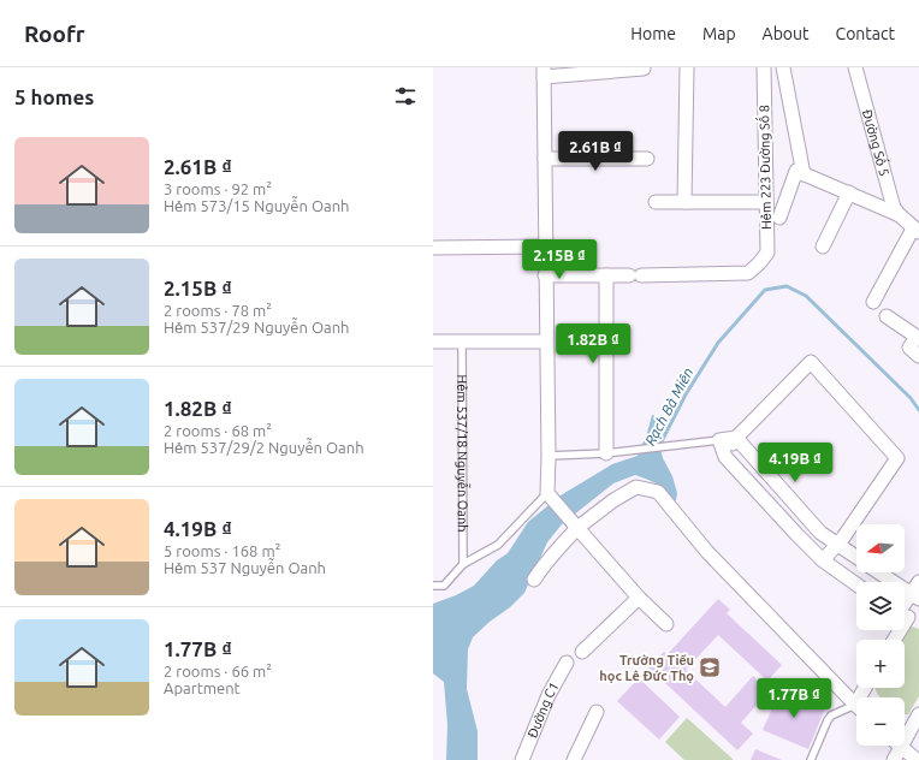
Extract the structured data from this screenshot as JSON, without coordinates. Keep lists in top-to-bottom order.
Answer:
{
  "streets": {
    "street": ["Đường Số 5", "Hẻm 223 Đường Số 8", "Đường C1"],
    "lane": ["Hẻm 537/18 Nguyễn Oanh"]
  },
  "water": ["Rạch Bà Miên"],
  "places": {
    "school or university": ["Trường Tiểu học Lê Đức Thọ"]
  },
  "north": "left",
  "page": {
    "header": "Roofr",
    "nav": [
      "Home",
      "Map",
      "About",
      "Contact"
    ],
    "heading": "5 homes",
    "list": [
      {
        "name": "2.61B ₫",
        "note": "3 rooms · 92 m² · Hẻm 573/15 Nguyễn Oanh"
      },
      {
        "name": "2.15B ₫",
        "note": "2 rooms · 78 m² · Hẻm 537/29 Nguyễn Oanh"
      },
      {
        "name": "1.82B ₫",
        "note": "2 rooms · 68 m² · Hẻm 537/29/2 Nguyễn Oanh"
      },
      {
        "name": "4.19B ₫",
        "note": "5 rooms · 168 m² · Hẻm 537 Nguyễn Oanh"
      },
      {
        "name": "1.77B ₫",
        "note": "2 rooms · 66 m² · Apartment"
      }
    ],
    "price": [
      "2.61B ₫",
      "2.15B ₫",
      "1.82B ₫",
      "4.19B ₫",
      "1.77B ₫"
    ],
    "map_buttons": ["+", "−"]
  }
}
